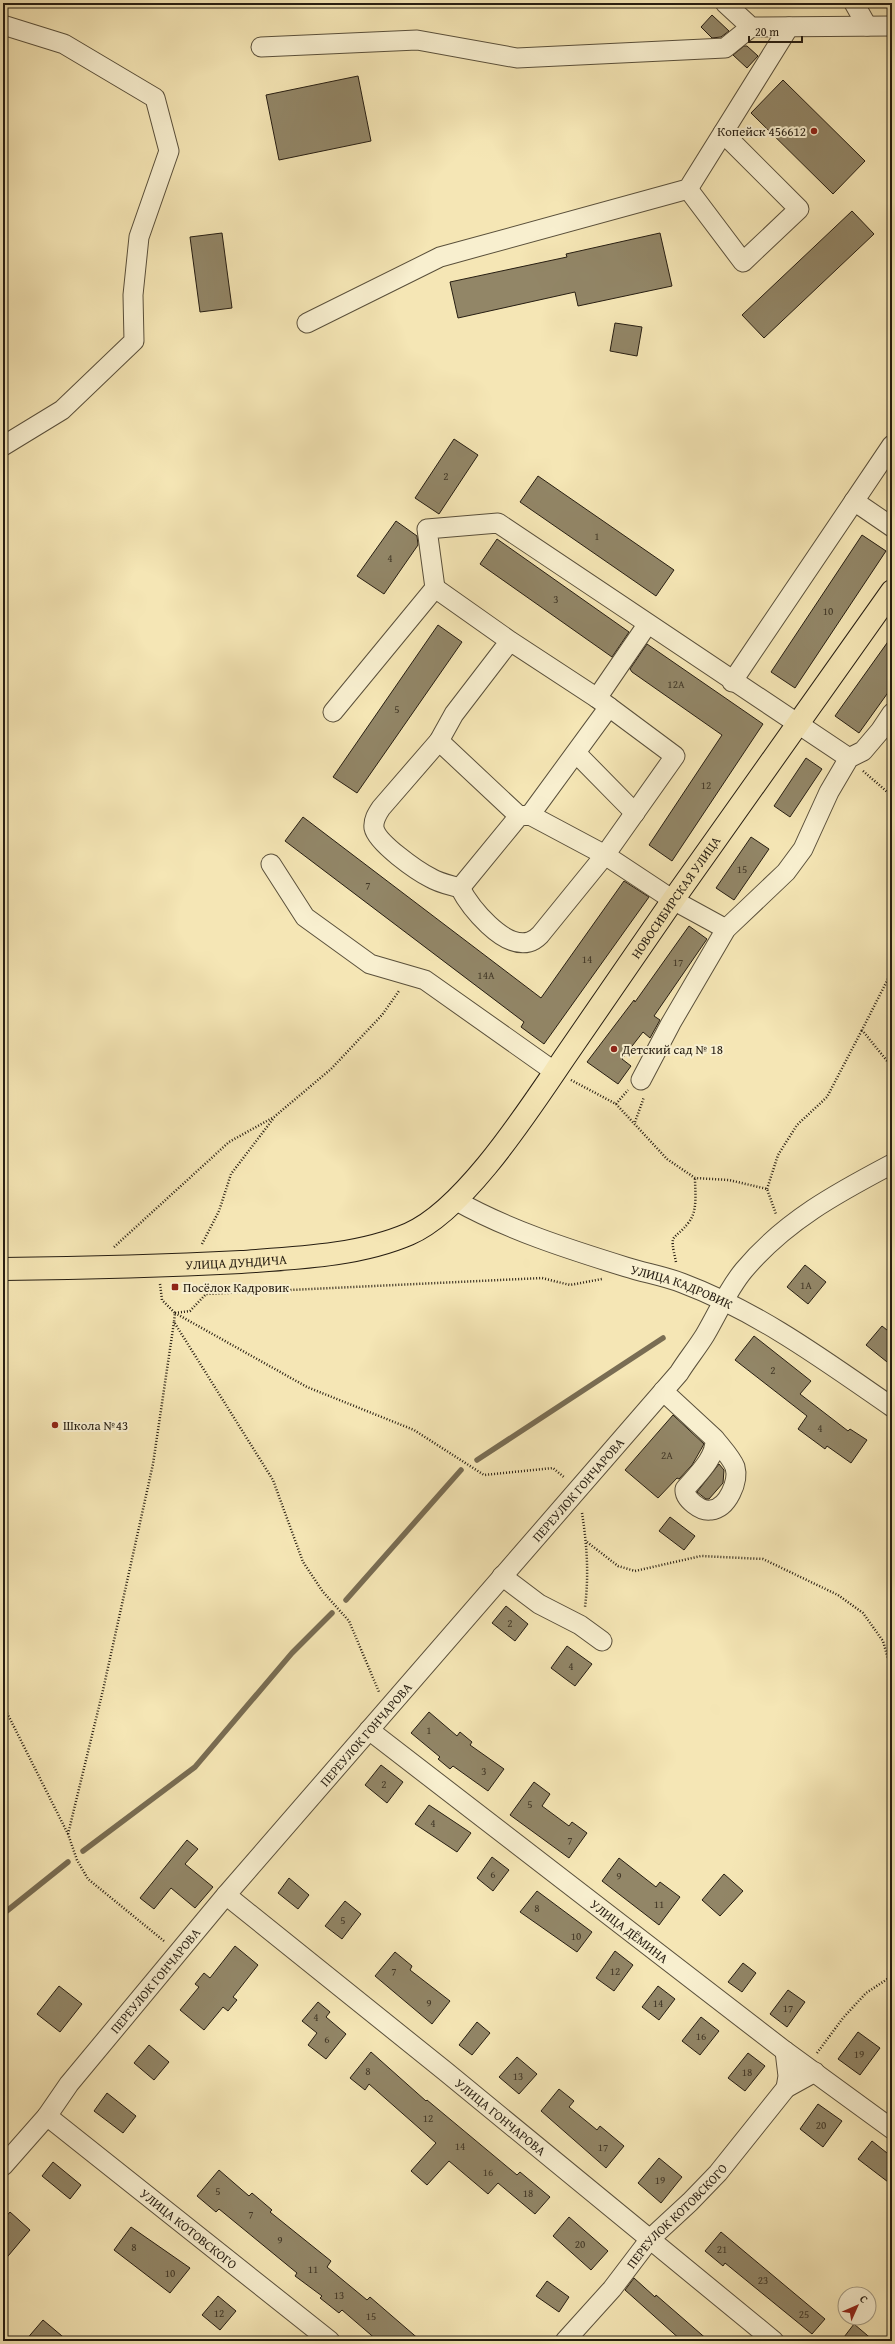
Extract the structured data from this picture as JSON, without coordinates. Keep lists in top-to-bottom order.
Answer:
{
  "streets": {
    "main road": ["НОВОСИБИРСКАЯ УЛИЦА", "УЛИЦА ДУНДИЧА"],
    "street": [
      "УЛИЦА КАДРОВИК",
      "ПЕРЕУЛОК ГОНЧАРОВА",
      "УЛИЦА ДЁМИНА",
      "УЛИЦА ГОНЧАРОВА",
      "ПЕРЕУЛОК КОТОВСКОГО",
      "УЛИЦА КОТОВСКОГО"
    ]
  },
  "crossings": [
    ["НОВОСИБИРСКАЯ УЛИЦА", "УЛИЦА ДУНДИЧА"],
    ["НОВОСИБИРСКАЯ УЛИЦА", "УЛИЦА КАДРОВИК"],
    ["УЛИЦА ДУНДИЧА", "УЛИЦА КАДРОВИК"],
    ["УЛИЦА КАДРОВИК", "ПЕРЕУЛОК ГОНЧАРОВА"],
    ["ПЕРЕУЛОК ГОНЧАРОВА", "УЛИЦА ДЁМИНА"],
    ["ПЕРЕУЛОК ГОНЧАРОВА", "УЛИЦА ГОНЧАРОВА"],
    ["ПЕРЕУЛОК ГОНЧАРОВА", "УЛИЦА КОТОВСКОГО"],
    ["УЛИЦА ГОНЧАРОВА", "ПЕРЕУЛОК КОТОВСКОГО"]
  ],
  "places": {
    "other": ["Копейск 456612", "Детский сад № 18", "Школа №43"],
    "transit": ["Посёлок Кадровик"]
  },
  "house_numbers": [
    "2",
    "1",
    "4",
    "3",
    "10",
    "12А",
    "5",
    "12",
    "15",
    "7",
    "14",
    "17",
    "14А",
    "1А",
    "2",
    "4",
    "2А",
    "2",
    "4",
    "1",
    "3",
    "2",
    "5",
    "4",
    "7",
    "6",
    "9",
    "11",
    "8",
    "5",
    "10",
    "7",
    "12",
    "9",
    "14",
    "17",
    "4",
    "16",
    "6",
    "19",
    "8",
    "18",
    "13",
    "12",
    "20",
    "14",
    "17",
    "16",
    "19",
    "5",
    "18",
    "7",
    "9",
    "20",
    "8",
    "21",
    "11",
    "10",
    "23",
    "13",
    "12",
    "25",
    "15"
  ],
  "scale_bar": "20 m",
  "north": "top right"
}
